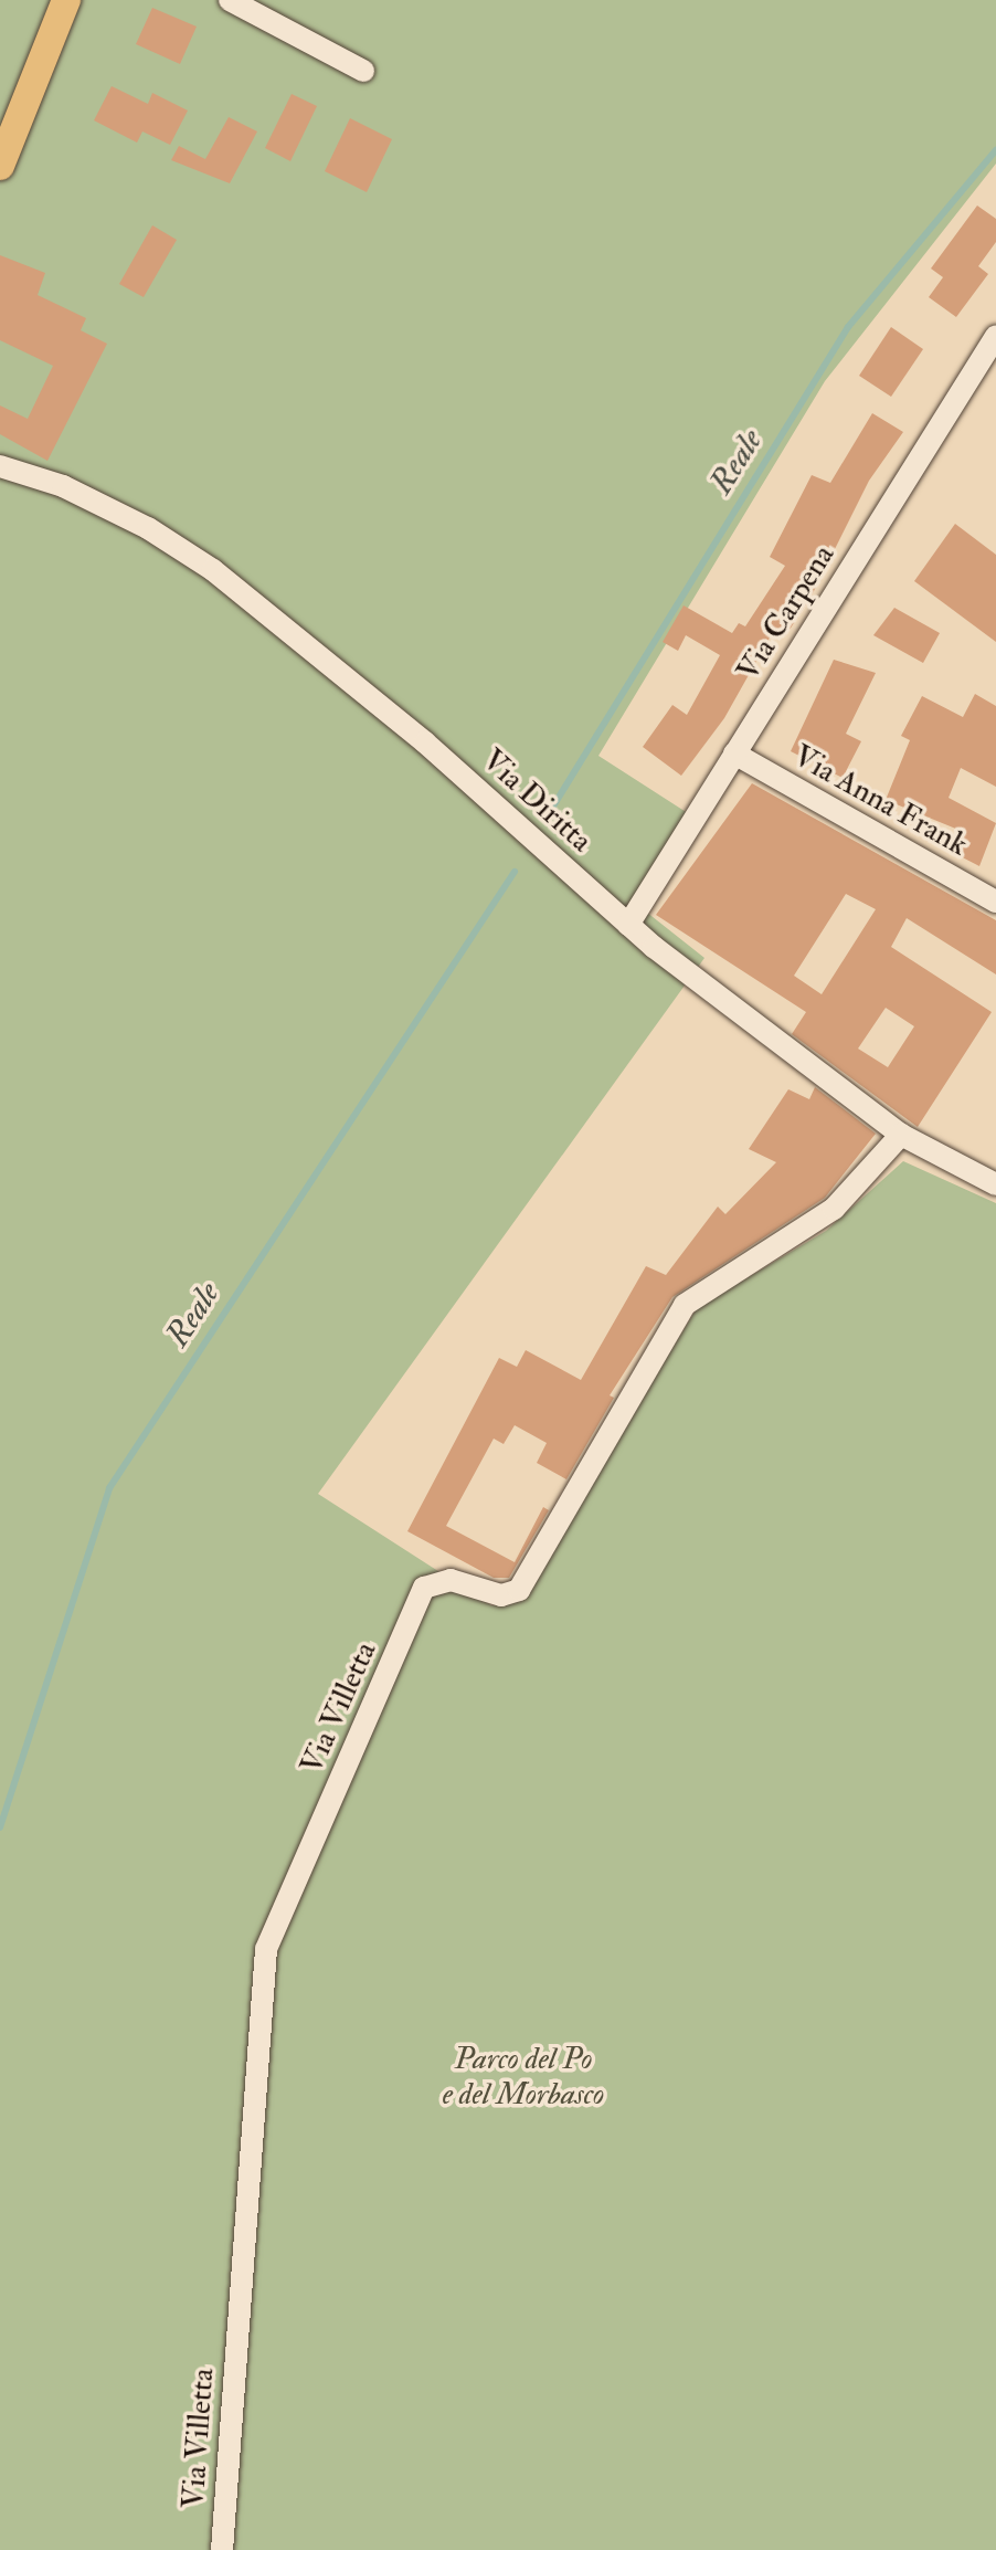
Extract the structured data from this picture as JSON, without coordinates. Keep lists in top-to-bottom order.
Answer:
{
  "streets": {
    "street": [
      "Via Carpena",
      "Via Diritta",
      "Via Anna Frank",
      "Via Villetta"
    ]
  },
  "crossings": [
    ["Via Carpena", "Via Diritta"],
    ["Via Carpena", "Via Anna Frank"],
    ["Via Diritta", "Via Villetta"]
  ],
  "water": ["Reale"],
  "parks": ["Parco del Po e del Morbasco"]
}
